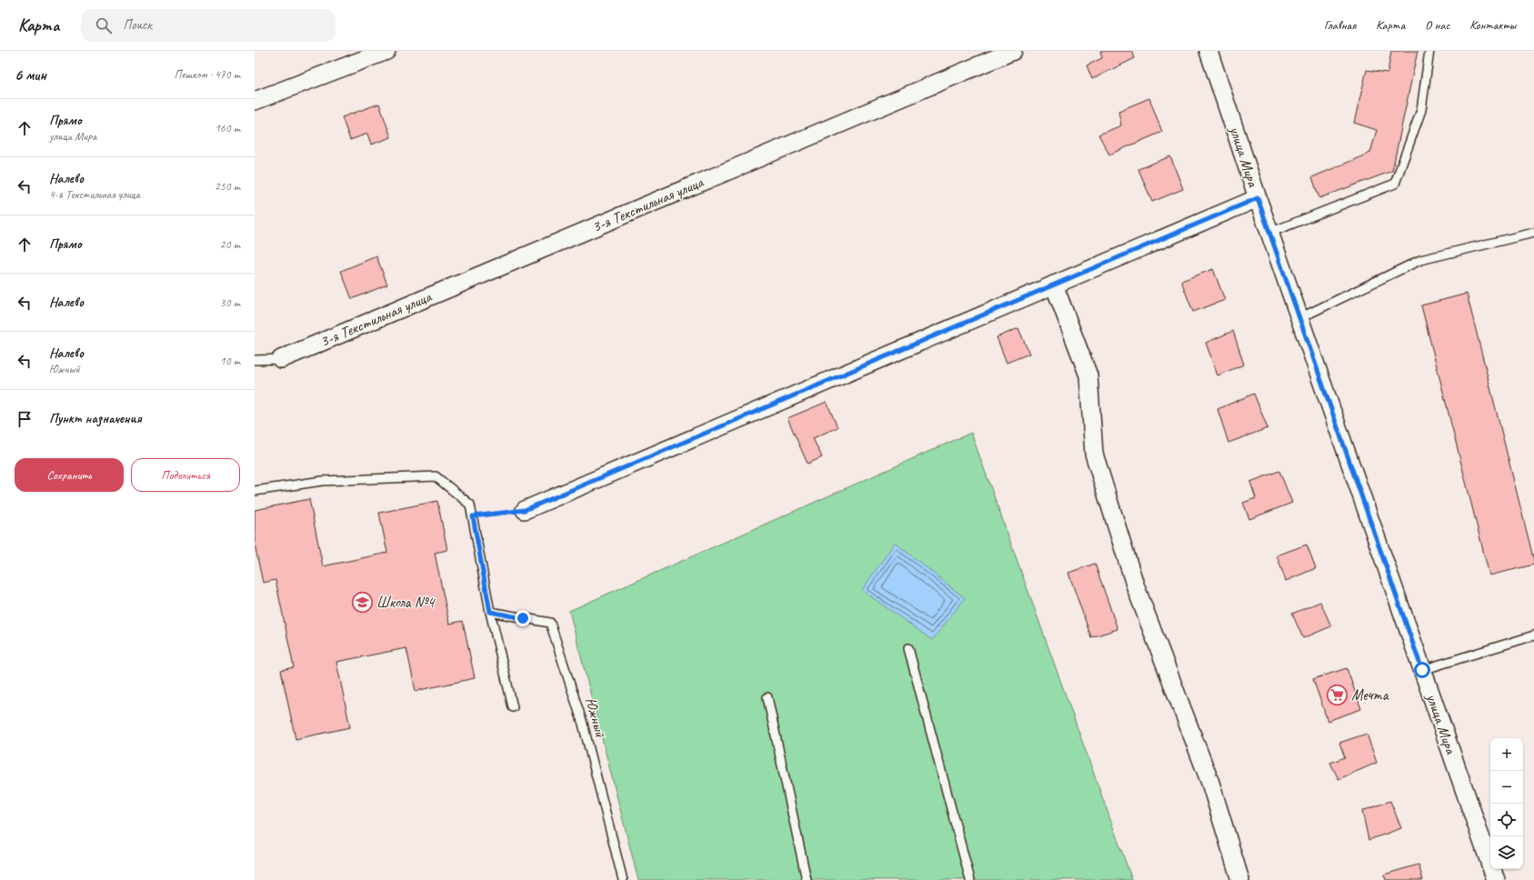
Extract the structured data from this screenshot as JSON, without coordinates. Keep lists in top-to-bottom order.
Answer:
{
  "streets": {
    "street": ["улица Мира", "3-я Текстильная улица"],
    "lane": ["Южный"]
  },
  "places": {
    "school or university": ["Школа №4"],
    "supermarket": ["Мечта"]
  },
  "page": {
    "header": "Карта",
    "search": "Поиск",
    "nav": [
      "Главная",
      "Карта",
      "О нас",
      "Контакты"
    ],
    "heading": ["6 мин", "Пешком · 470 m"],
    "list": [
      ["Прямо", "улица Мира", "160 m"],
      ["Налево", "4-я Текстильная улица", "250 m"],
      ["Прямо", "20 m"],
      ["Налево", "30 m"],
      ["Налево", "Южный", "10 m"],
      "Пункт назначения"
    ],
    "buttons": ["Сохранить", "Поделиться"],
    "map_buttons": ["+", "−"]
  }
}
